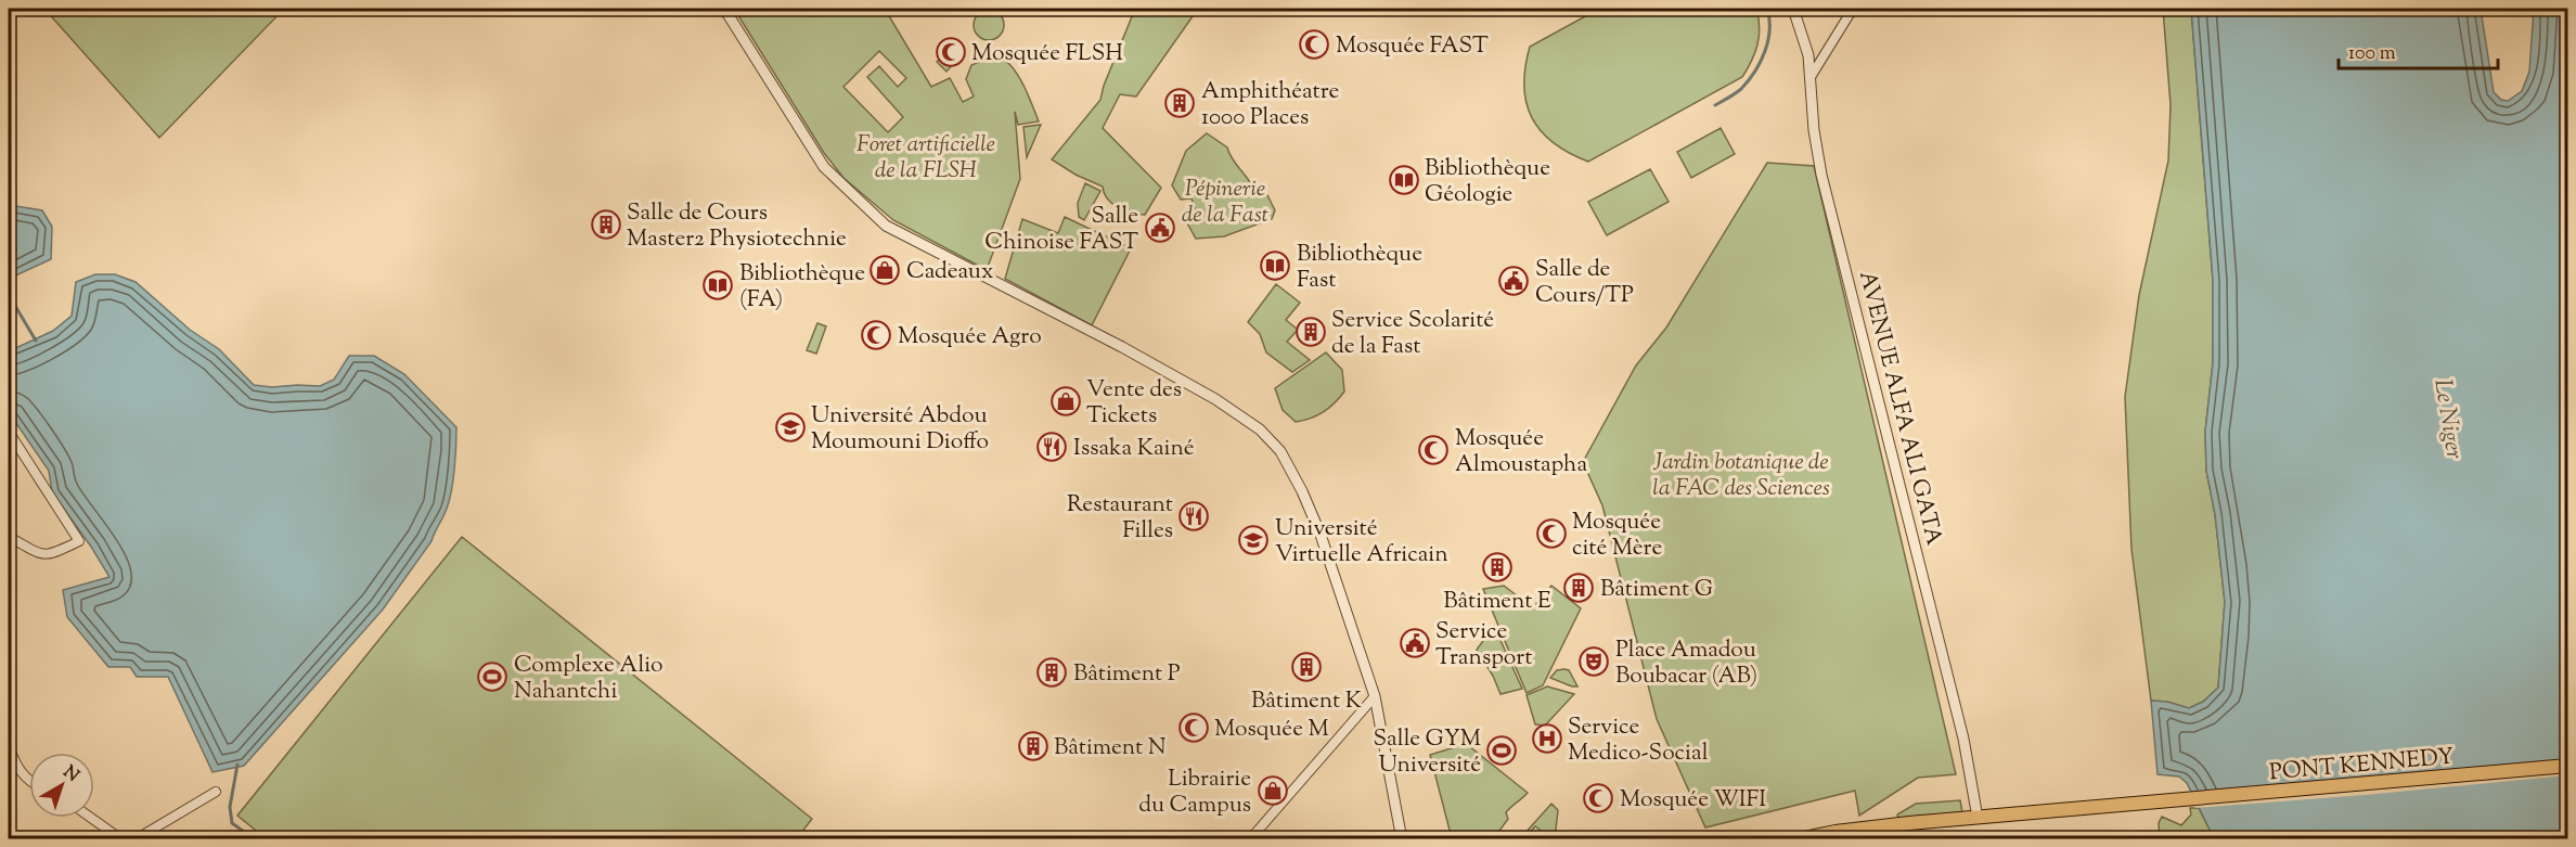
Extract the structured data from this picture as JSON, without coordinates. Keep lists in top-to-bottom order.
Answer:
{
  "streets": {
    "main road": ["PONT KENNEDY"],
    "street": ["AVENUE ALFA ALI GATA"]
  },
  "crossings": [
    ["AVENUE ALFA ALI GATA", "PONT KENNEDY"]
  ],
  "water": ["Le Niger"],
  "parks": ["Foret artificielle de la FLSH", "Pépinerie de la Fast", "Jardin botanique de la FAC des Sciences"],
  "places": {
    "mosque": [
      "Mosquée FAST",
      "Mosquée FLSH",
      "Mosquée Agro",
      "Mosquée Almoustapha",
      "Mosquée cité Mère",
      "Mosquée M",
      "Mosquée WIFI"
    ],
    "building": [
      "Amphithéatre 1000 Places",
      "Salle de Cours Master2 Physiotechnie",
      "Service Scolarité de la Fast",
      "Bâtiment E",
      "Bâtiment G",
      "Bâtiment K",
      "Bâtiment P",
      "Bâtiment N"
    ],
    "library": ["Bibliothèque Géologie", "Bibliothèque Fast", "Bibliothèque (FA)"],
    "public building": ["Salle Chinoise FAST", "Salle de Cours/TP", "Service Transport"],
    "shop": ["Cadeaux", "Vente des Tickets", "Librairie du Campus"],
    "school or university": ["Université Abdou Moumouni Dioffo", "Université Virtuelle Africain"],
    "restaurant": ["Issaka Kainé", "Restaurant Filles"],
    "theatre": ["Place Amadou Boubacar (AB)"],
    "sports": ["Complexe Alio Nahantchi", "Salle GYM Université"],
    "hospital": ["Service Medico-Social"]
  },
  "scale_bar": "100 m",
  "north": "top right"
}
